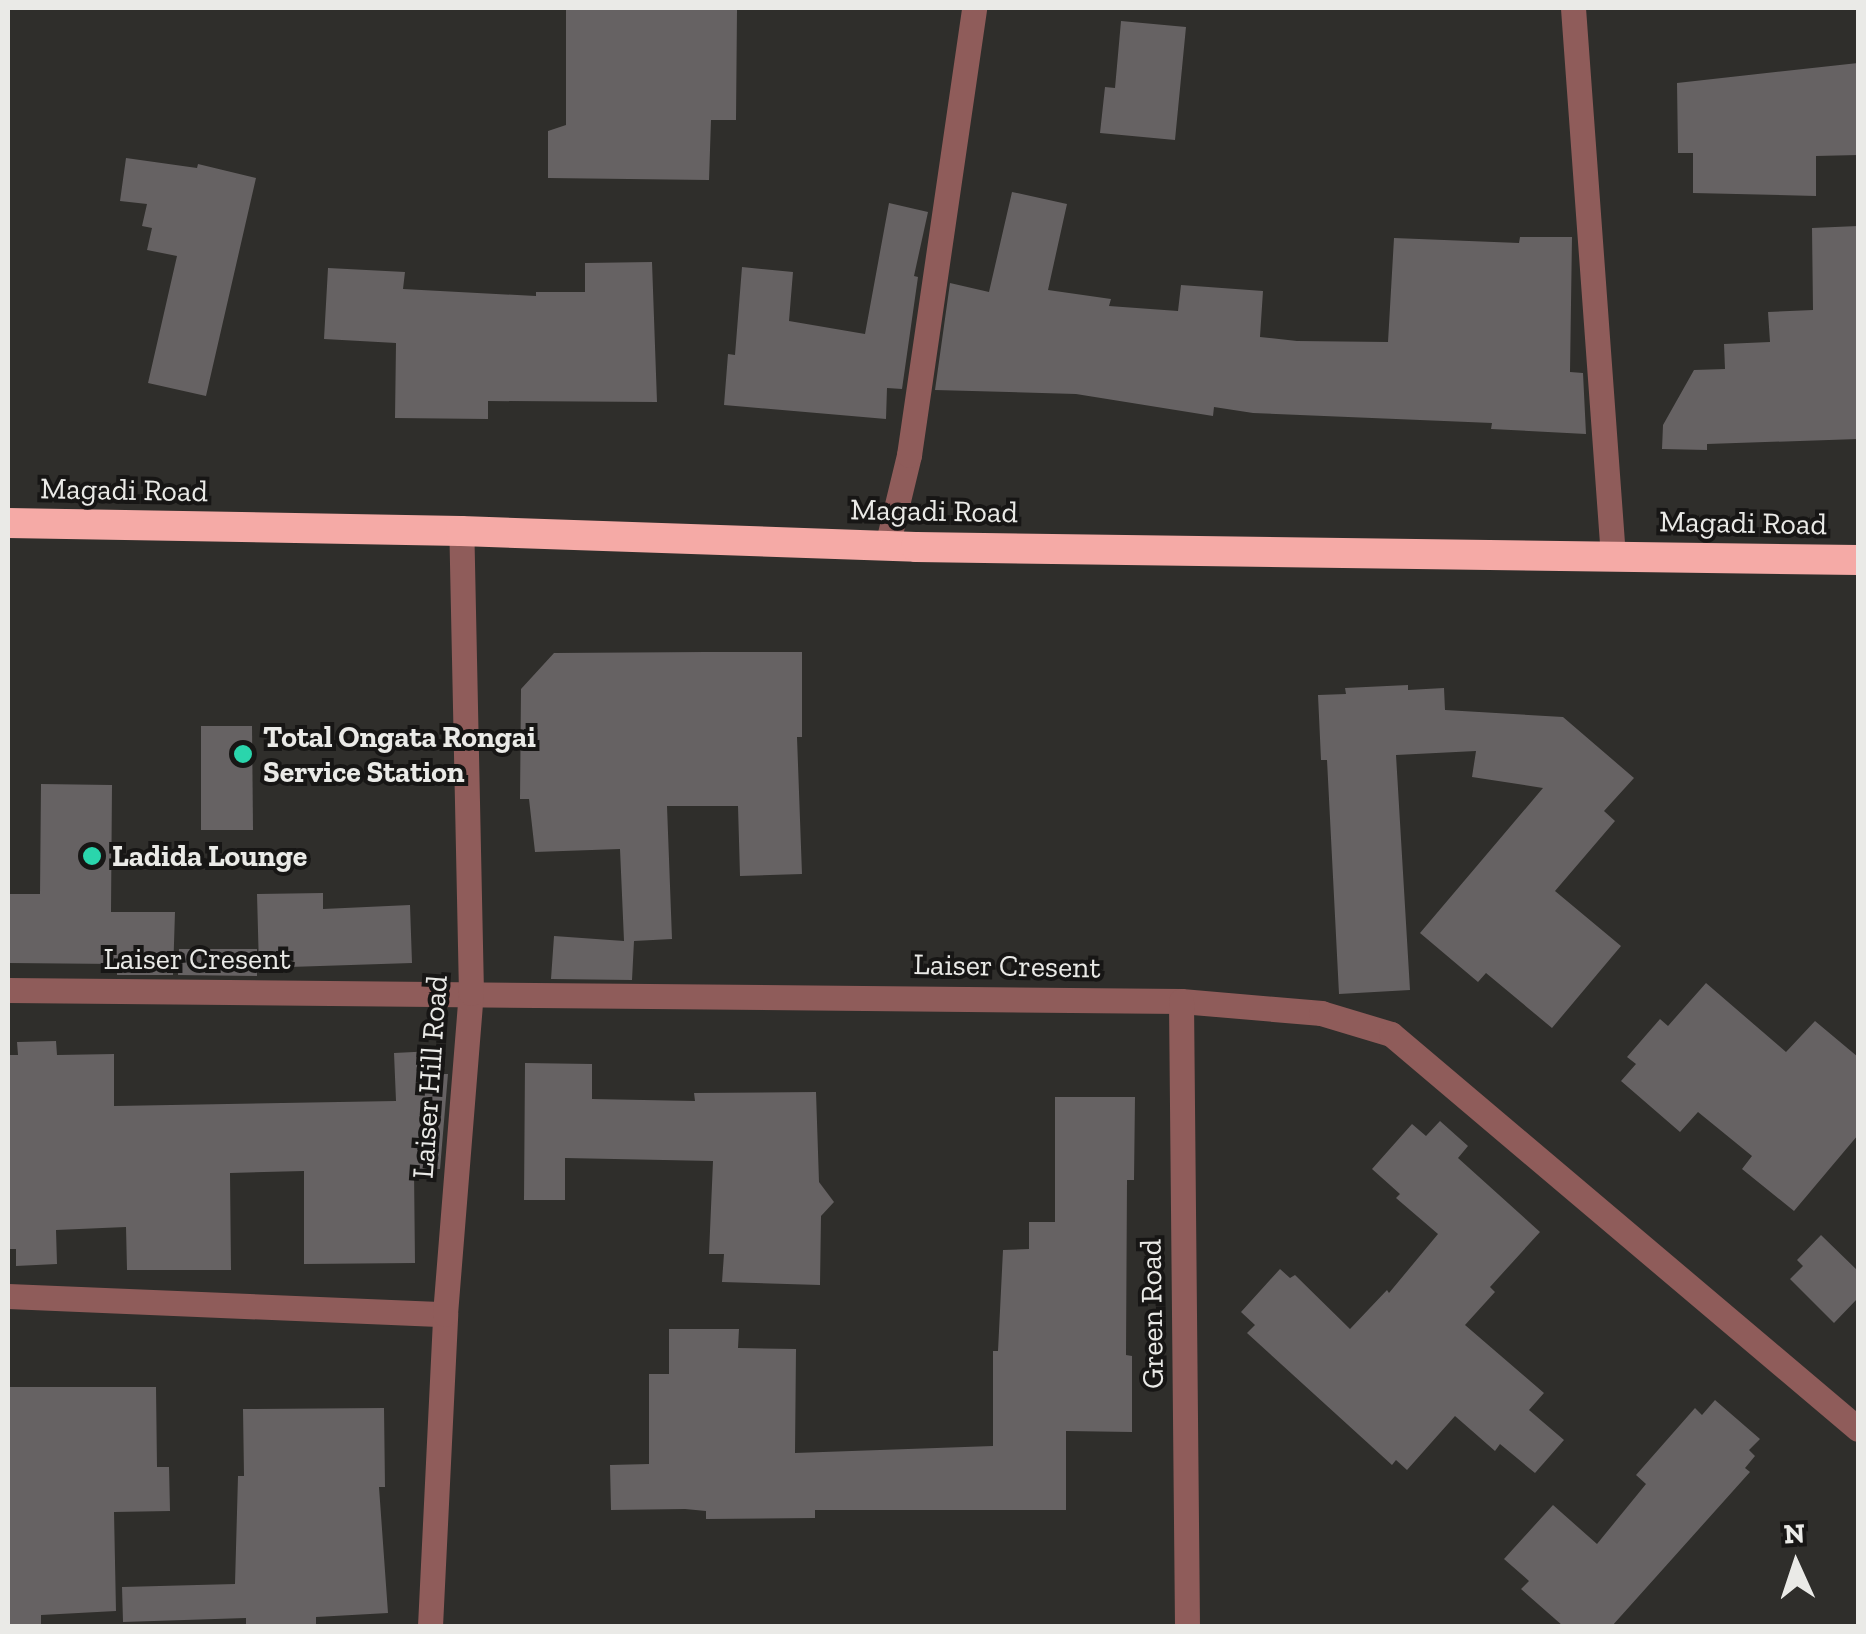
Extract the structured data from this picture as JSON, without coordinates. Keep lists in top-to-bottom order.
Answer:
{
  "streets": {
    "highway": ["Magadi Road"],
    "street": ["Laiser Cresent", "Laiser Hill Road", "Green Road"]
  },
  "crossings": [
    ["Magadi Road", "Laiser Hill Road"],
    ["Laiser Cresent", "Laiser Hill Road"],
    ["Laiser Cresent", "Green Road"]
  ],
  "places": ["Total Ongata Rongai Service Station", "Ladida Lounge"],
  "north": "top"
}
